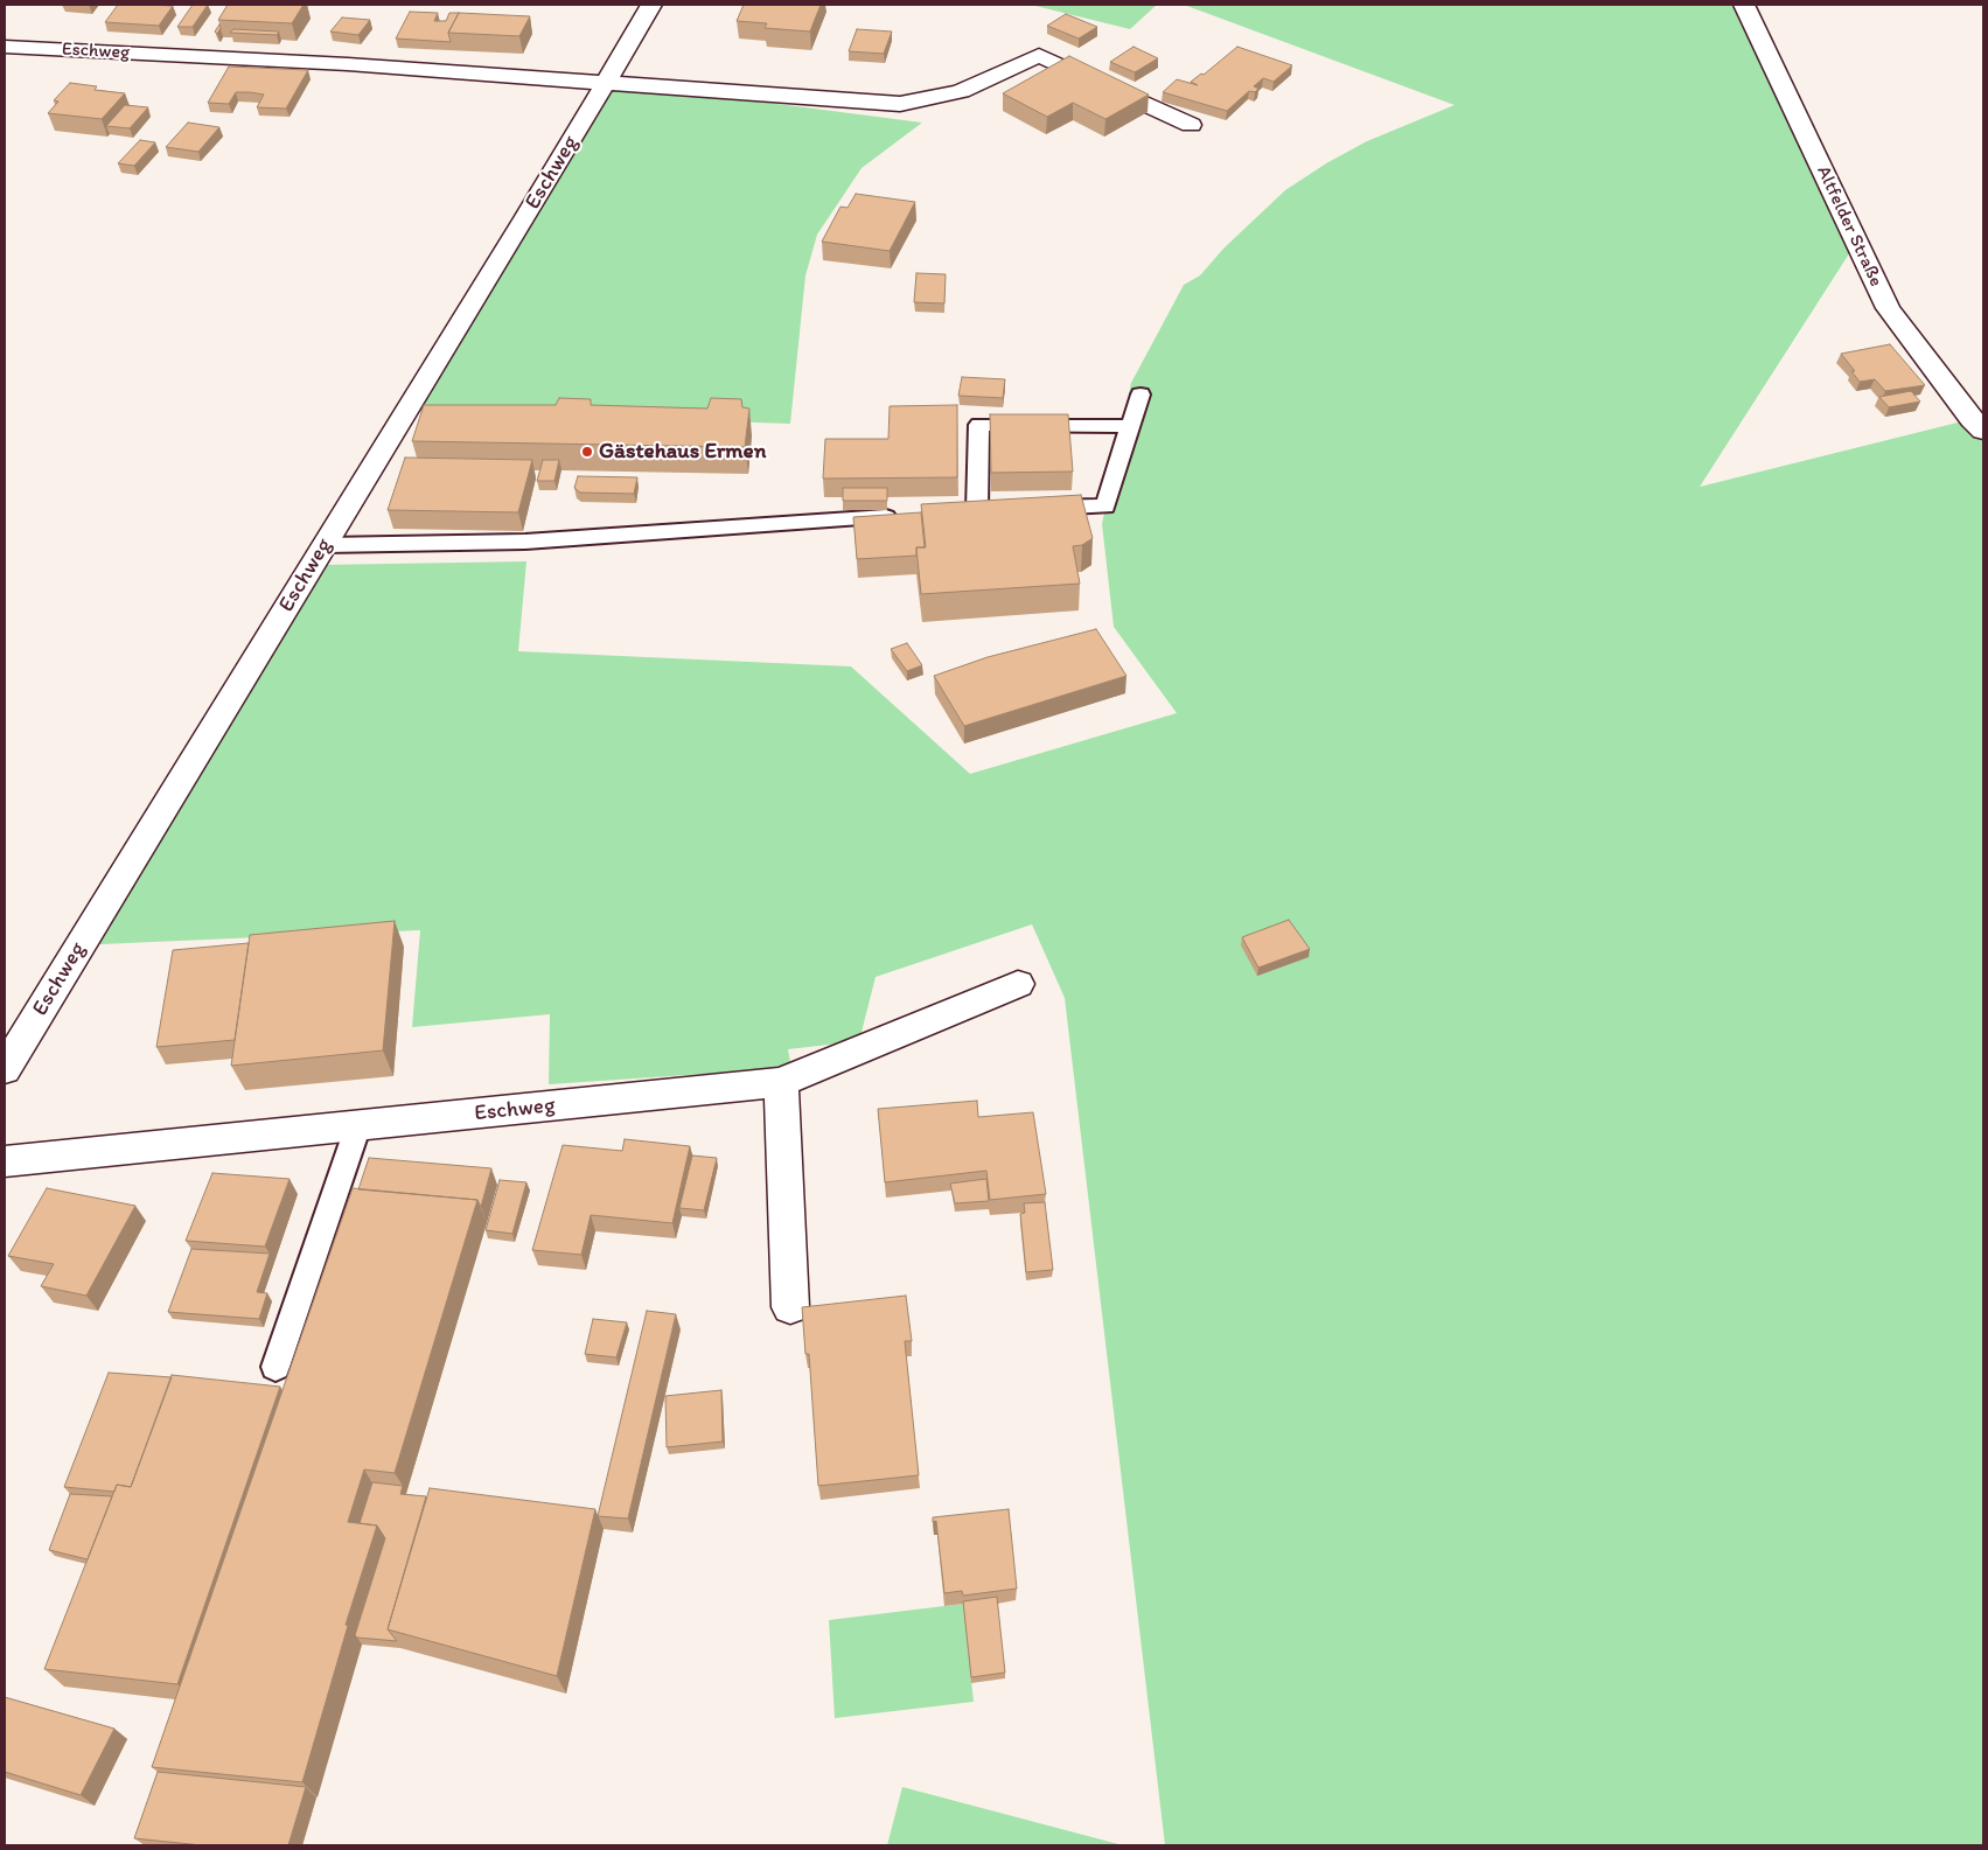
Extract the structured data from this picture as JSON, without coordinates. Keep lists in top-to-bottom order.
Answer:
{
  "streets": {
    "street": ["Eschweg", "Altfelder Straße"]
  },
  "places": ["Gästehaus Ermen"]
}
